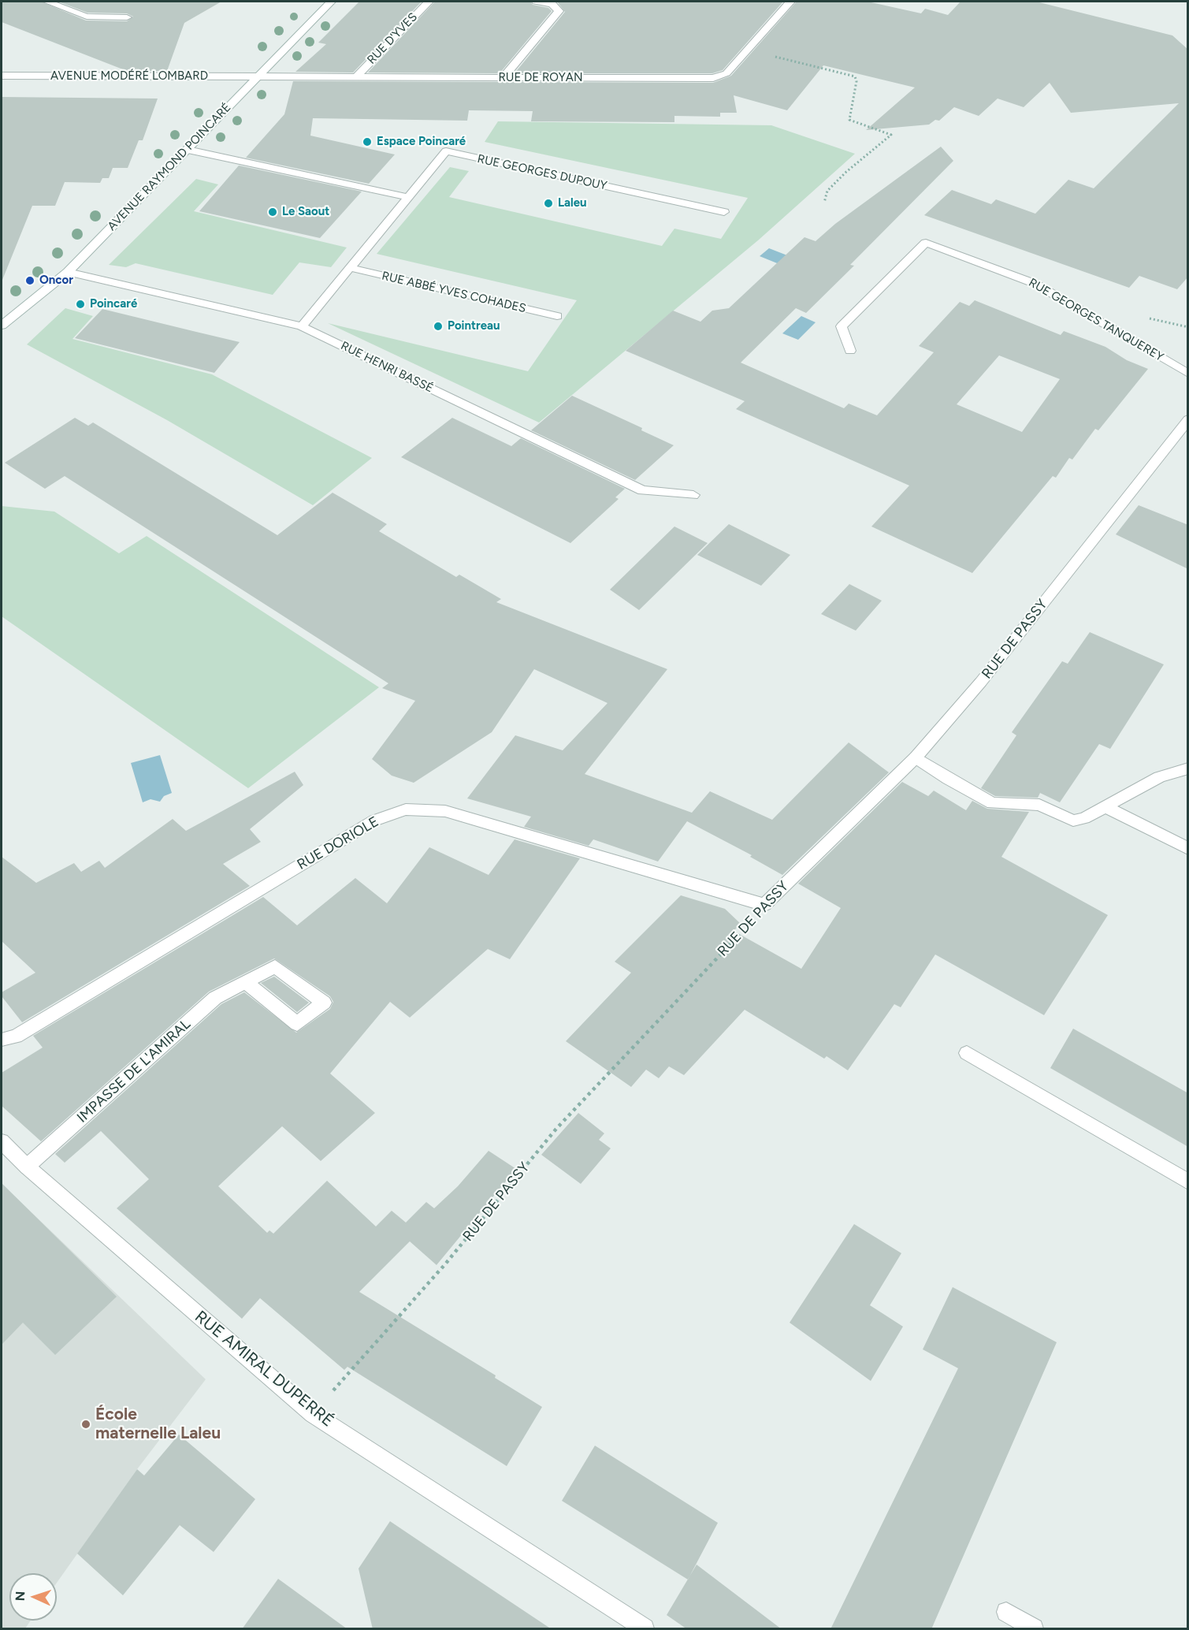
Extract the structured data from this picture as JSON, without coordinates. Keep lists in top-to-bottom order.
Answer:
{
  "streets": {
    "street": [
      "RUE D'YVES",
      "AVENUE MODÉRÉ LOMBARD",
      "RUE DE ROYAN",
      "AVENUE RAYMOND POINCARÉ",
      "RUE GEORGES DUPOUY",
      "RUE ABBÉ YVES COHADES",
      "RUE GEORGES TANQUEREY",
      "RUE HENRI BASSÉ",
      "RUE DE PASSY",
      "RUE DORIOLE",
      "IMPASSE DE L'AMIRAL",
      "RUE AMIRAL DUPERRÉ"
    ]
  },
  "crossings": [
    ["RUE D'YVES", "RUE DE ROYAN"],
    ["AVENUE MODÉRÉ LOMBARD", "RUE DE ROYAN"],
    ["AVENUE MODÉRÉ LOMBARD", "AVENUE RAYMOND POINCARÉ"],
    ["RUE DE ROYAN", "AVENUE RAYMOND POINCARÉ"],
    ["AVENUE RAYMOND POINCARÉ", "RUE HENRI BASSÉ"],
    ["RUE DE PASSY", "RUE DORIOLE"],
    ["RUE DE PASSY", "RUE AMIRAL DUPERRÉ"],
    ["IMPASSE DE L'AMIRAL", "RUE AMIRAL DUPERRÉ"]
  ],
  "places": [
    "Espace Poincaré",
    "Laleu",
    "Le Saout",
    "Oncor",
    "Poincaré",
    "Pointreau",
    "École maternelle Laleu"
  ],
  "north": "left"
}
